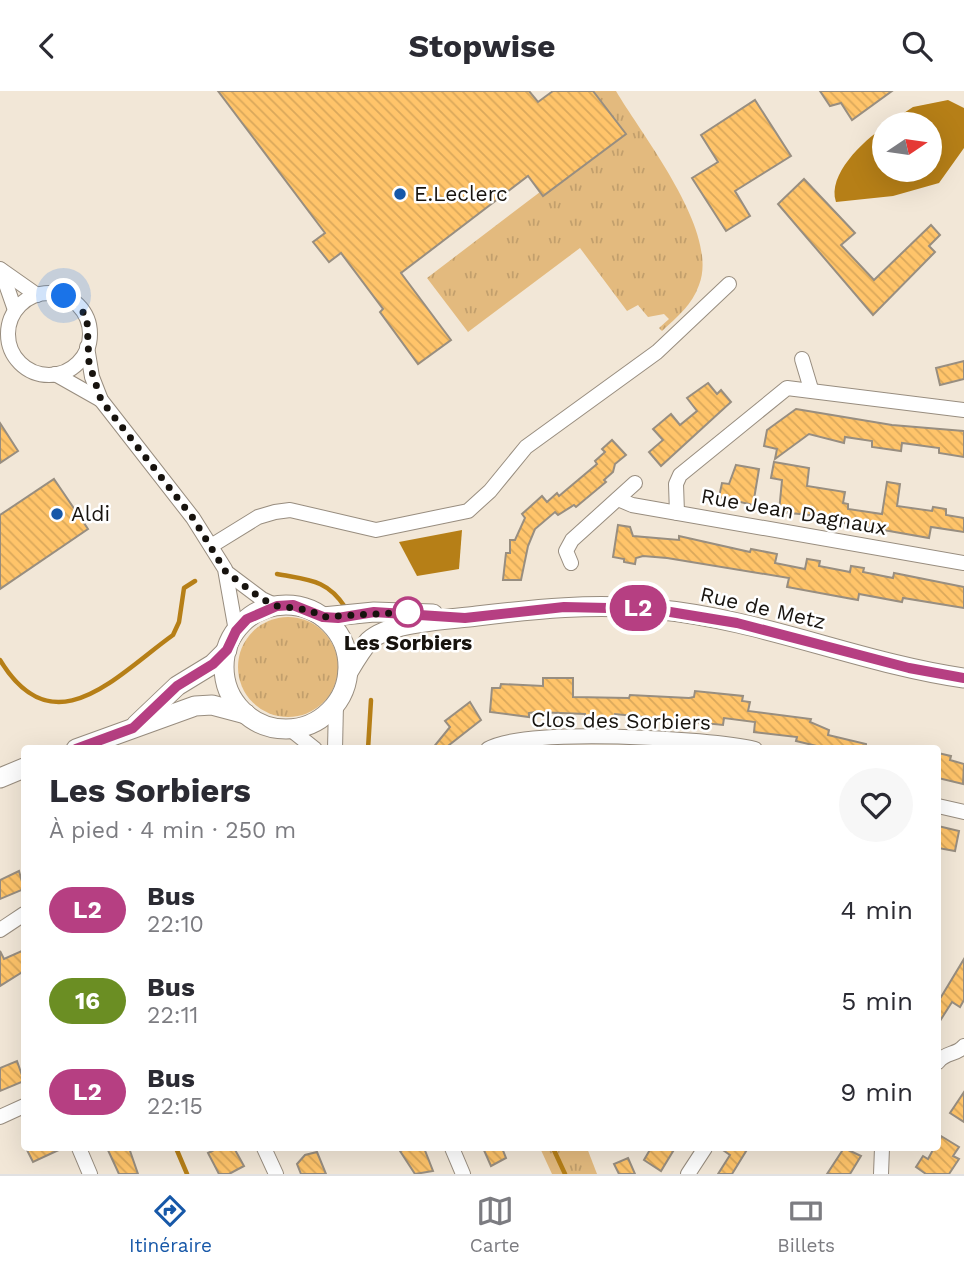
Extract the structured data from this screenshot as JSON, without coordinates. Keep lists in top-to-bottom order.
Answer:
{
  "streets": {
    "main road": ["Rue de Metz"],
    "street": ["Rue Jean Dagnaux", "Clos des Sorbiers"]
  },
  "places": ["E.Leclerc", "Aldi", "Les Sorbiers"],
  "lines": ["bus line L2"],
  "north": "right",
  "page": {
    "header": "Stopwise",
    "on_map": "L2",
    "heading": ["Les Sorbiers", "À pied · 4 min · 250 m"],
    "list": [
      {
        "mark": "L2",
        "name": "Bus",
        "note": "22:10",
        "value": "4 min"
      },
      {
        "mark": "16",
        "name": "Bus",
        "note": "22:11",
        "value": "5 min"
      },
      {
        "mark": "L2",
        "name": "Bus",
        "note": "22:15",
        "value": "9 min"
      }
    ],
    "tabs": ["Itinéraire", "Carte", "Billets"]
  }
}
